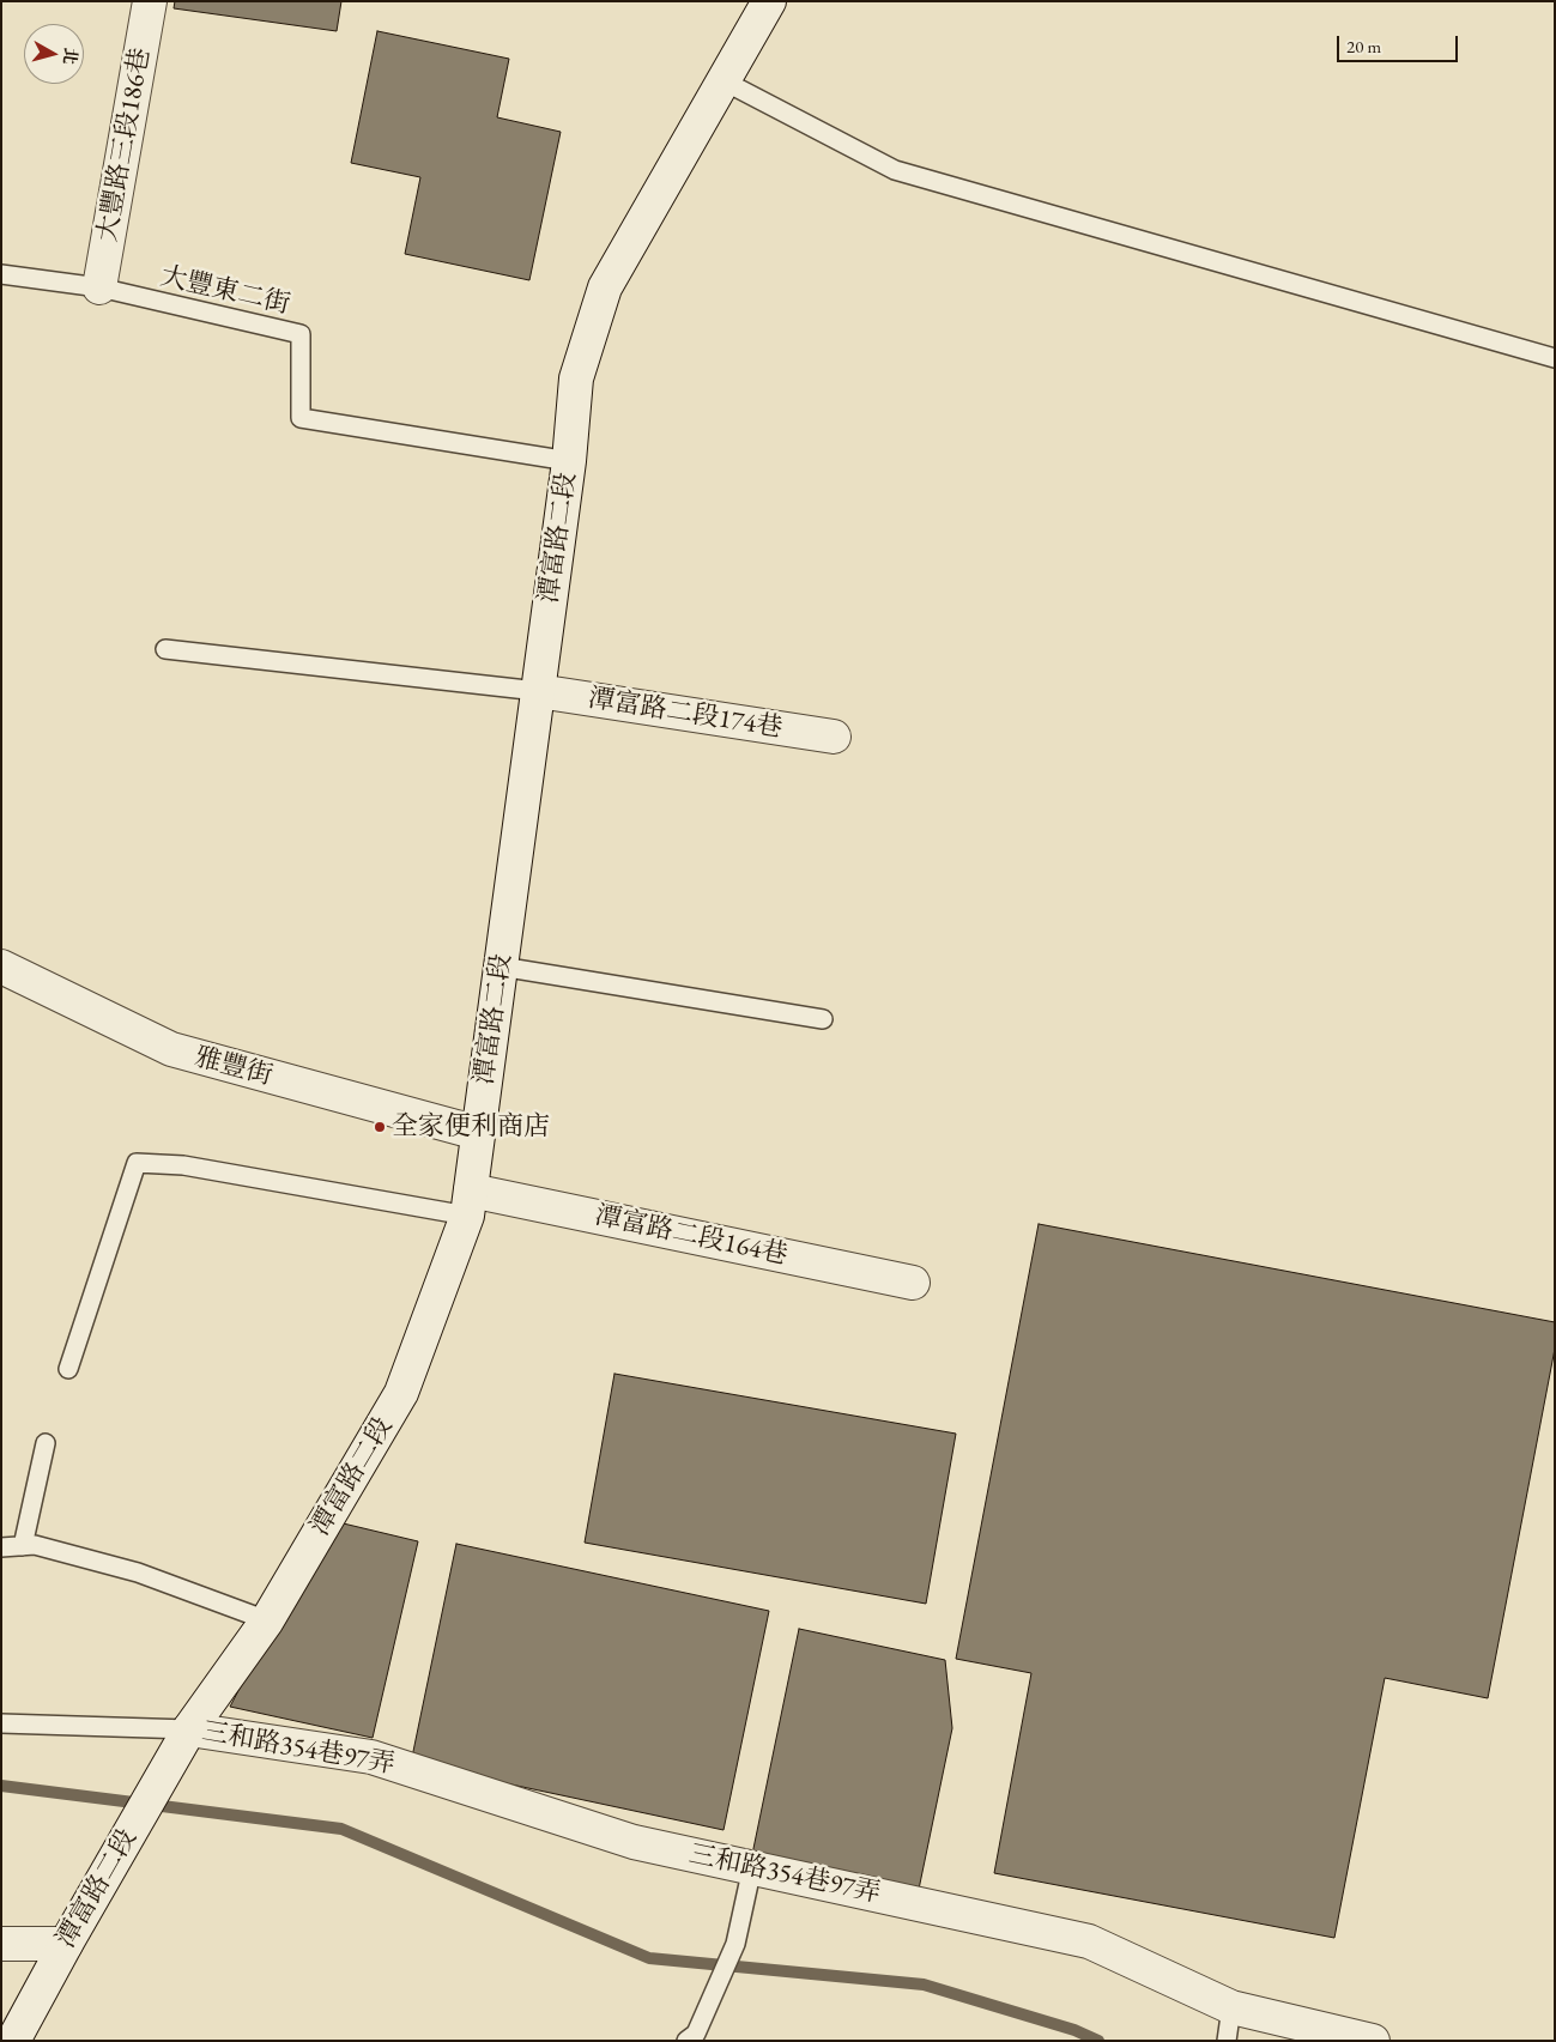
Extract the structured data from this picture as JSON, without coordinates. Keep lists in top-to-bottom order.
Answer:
{
  "streets": {
    "street": [
      "大豐路三段186巷",
      "潭富路二段",
      "潭富路二段174巷",
      "雅豐街",
      "潭富路二段164巷",
      "三和路354巷97弄"
    ],
    "lane": ["大豐東二街"]
  },
  "crossings": [
    ["大豐路三段186巷", "大豐東二街"],
    ["大豐東二街", "潭富路二段"],
    ["潭富路二段", "潭富路二段174巷"],
    ["潭富路二段", "雅豐街"],
    ["潭富路二段", "潭富路二段164巷"],
    ["潭富路二段", "三和路354巷97弄"]
  ],
  "places": ["全家便利商店"],
  "scale_bar": "20 m",
  "north": "right"
}
